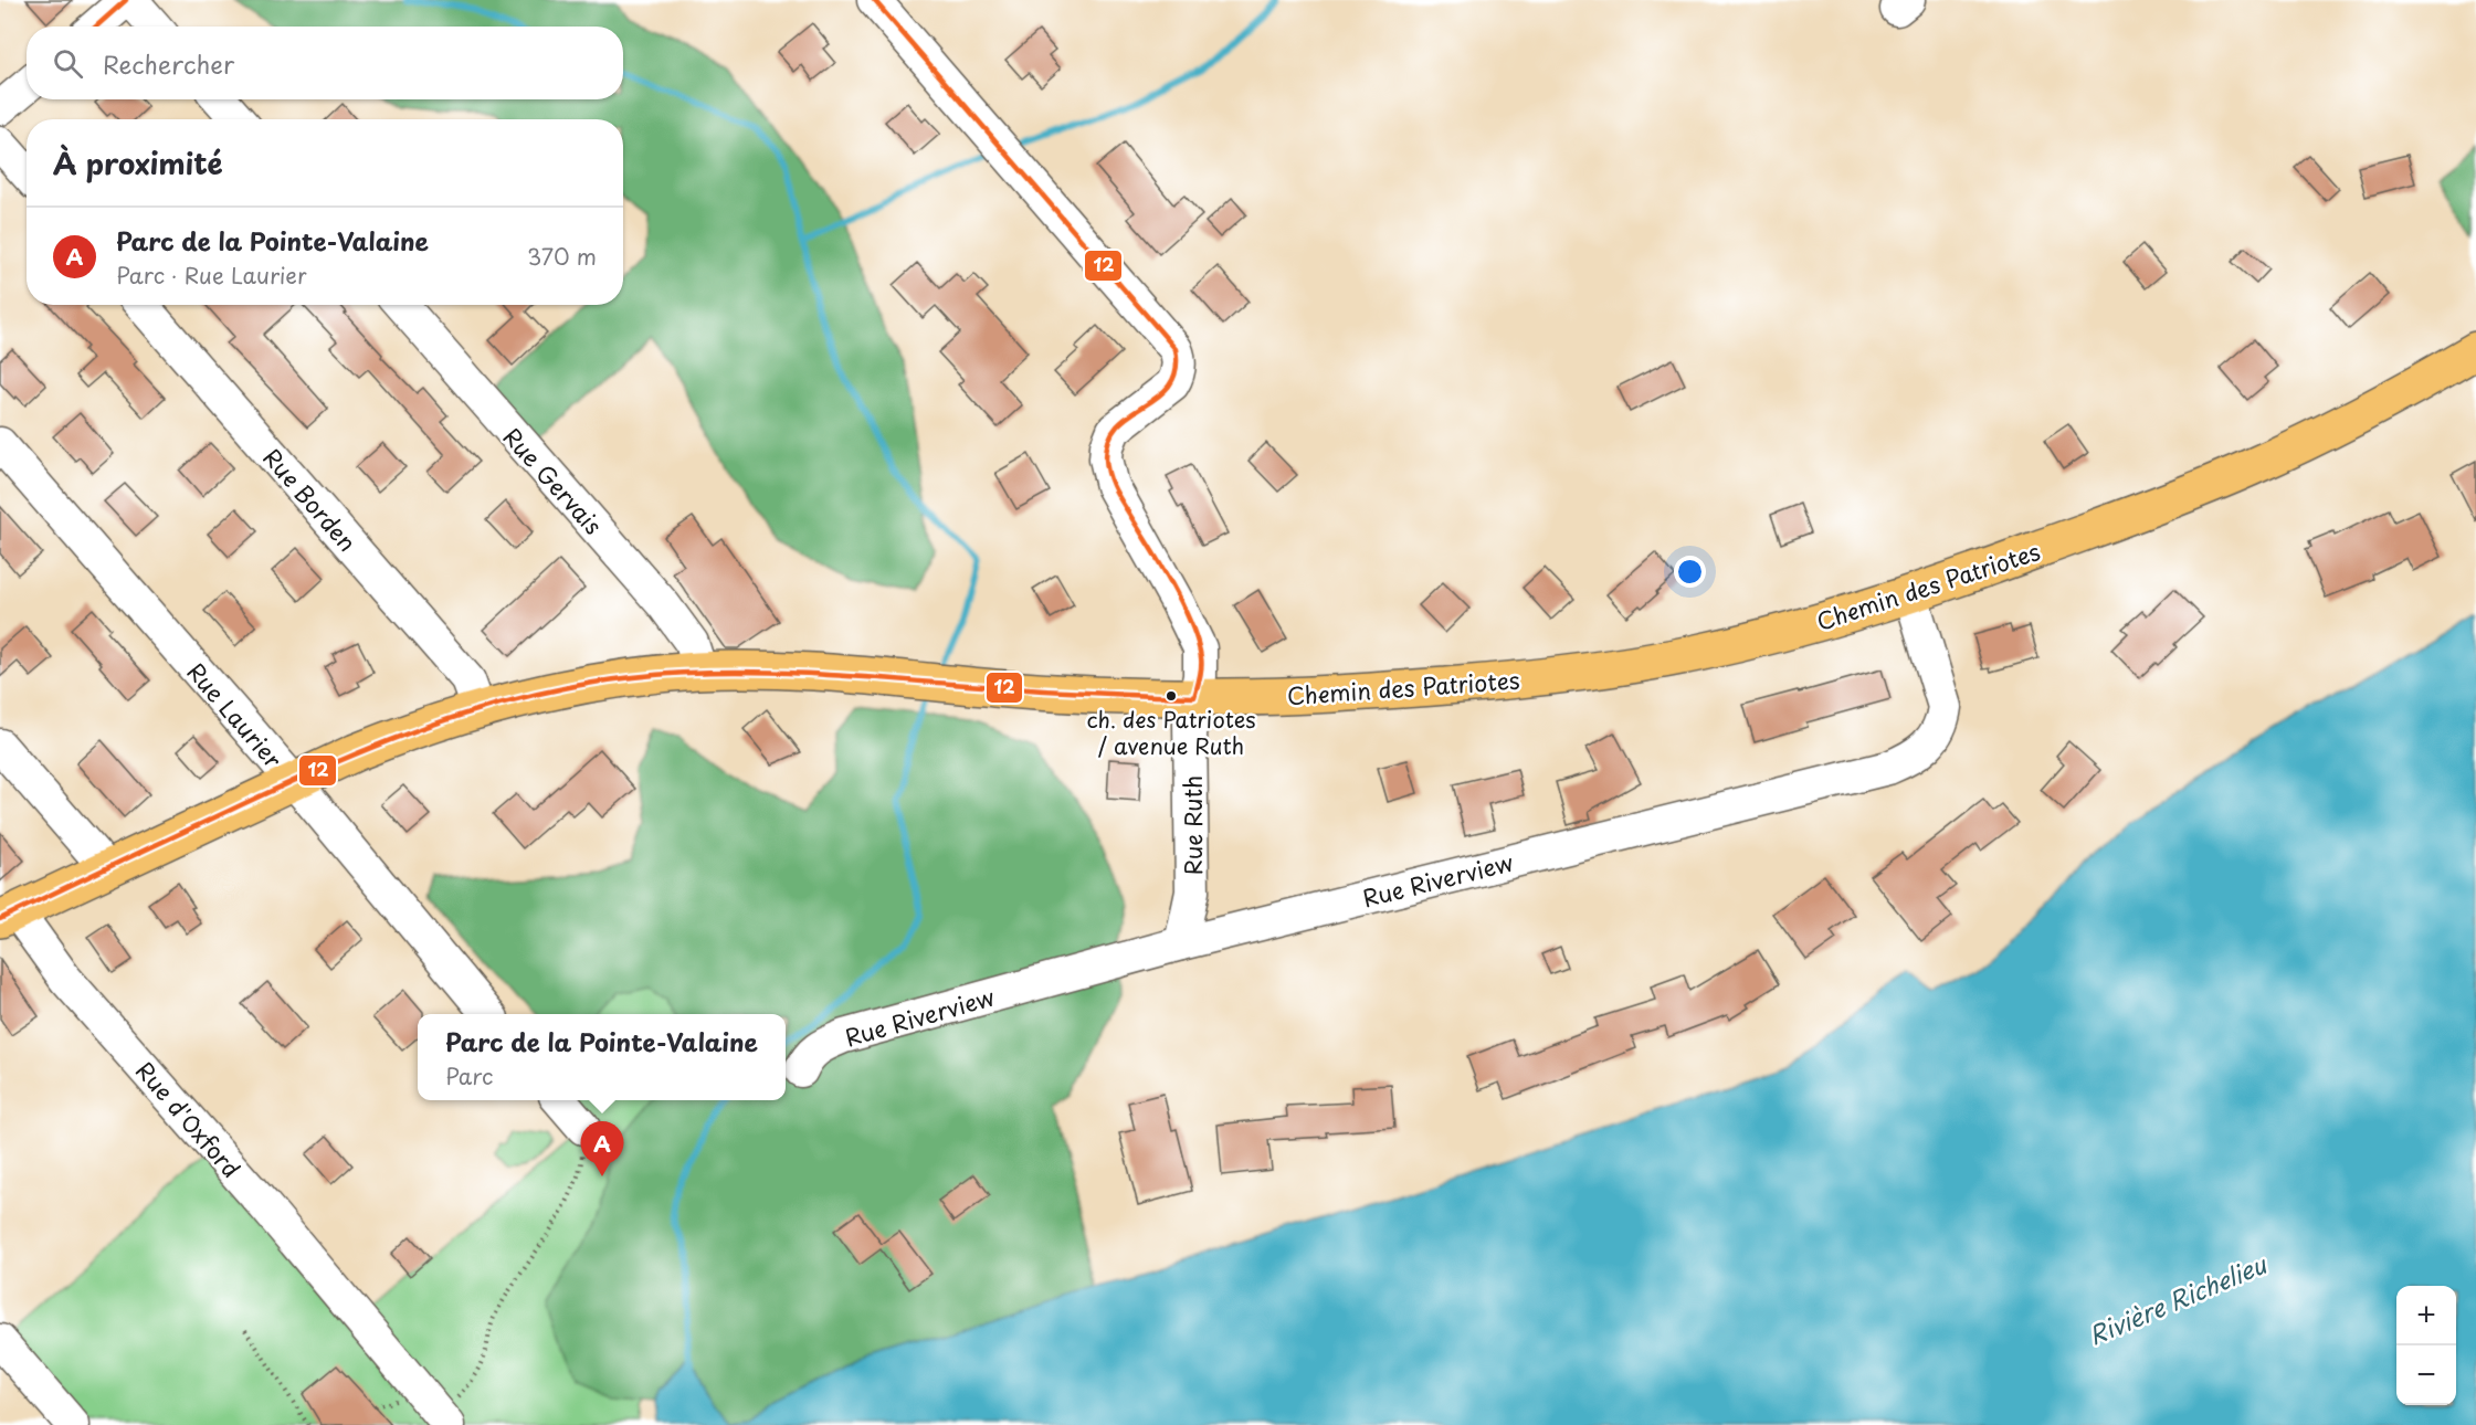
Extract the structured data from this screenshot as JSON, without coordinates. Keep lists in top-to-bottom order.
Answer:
{
  "streets": {
    "main road": ["Chemin des Patriotes"],
    "street": [
      "Rue Gervais",
      "Rue Borden",
      "Rue Laurier",
      "Rue Ruth",
      "Rue Riverview",
      "Rue d'Oxford"
    ]
  },
  "crossings": [
    ["Rue Gervais", "Chemin des Patriotes"],
    ["Rue Borden", "Chemin des Patriotes"],
    ["Chemin des Patriotes", "Rue Laurier"],
    ["Chemin des Patriotes", "Rue Ruth"],
    ["Chemin des Patriotes", "Rue Riverview"],
    ["Chemin des Patriotes", "Rue d'Oxford"],
    ["Rue Ruth", "Rue Riverview"]
  ],
  "water": ["Rivière Richelieu"],
  "places": ["ch. des Patriotes / avenue Ruth"],
  "lines": ["transit line 12"],
  "page": {
    "search": "Rechercher",
    "heading": "À proximité",
    "list": [
      {
        "mark": "A",
        "name": "Parc de la Pointe-Valaine",
        "note": "Parc · Rue Laurier",
        "value": "370 m"
      }
    ],
    "popup": ["Parc de la Pointe-Valaine", "Parc"],
    "pins": "A",
    "map_buttons": ["+", "−"]
  }
}
